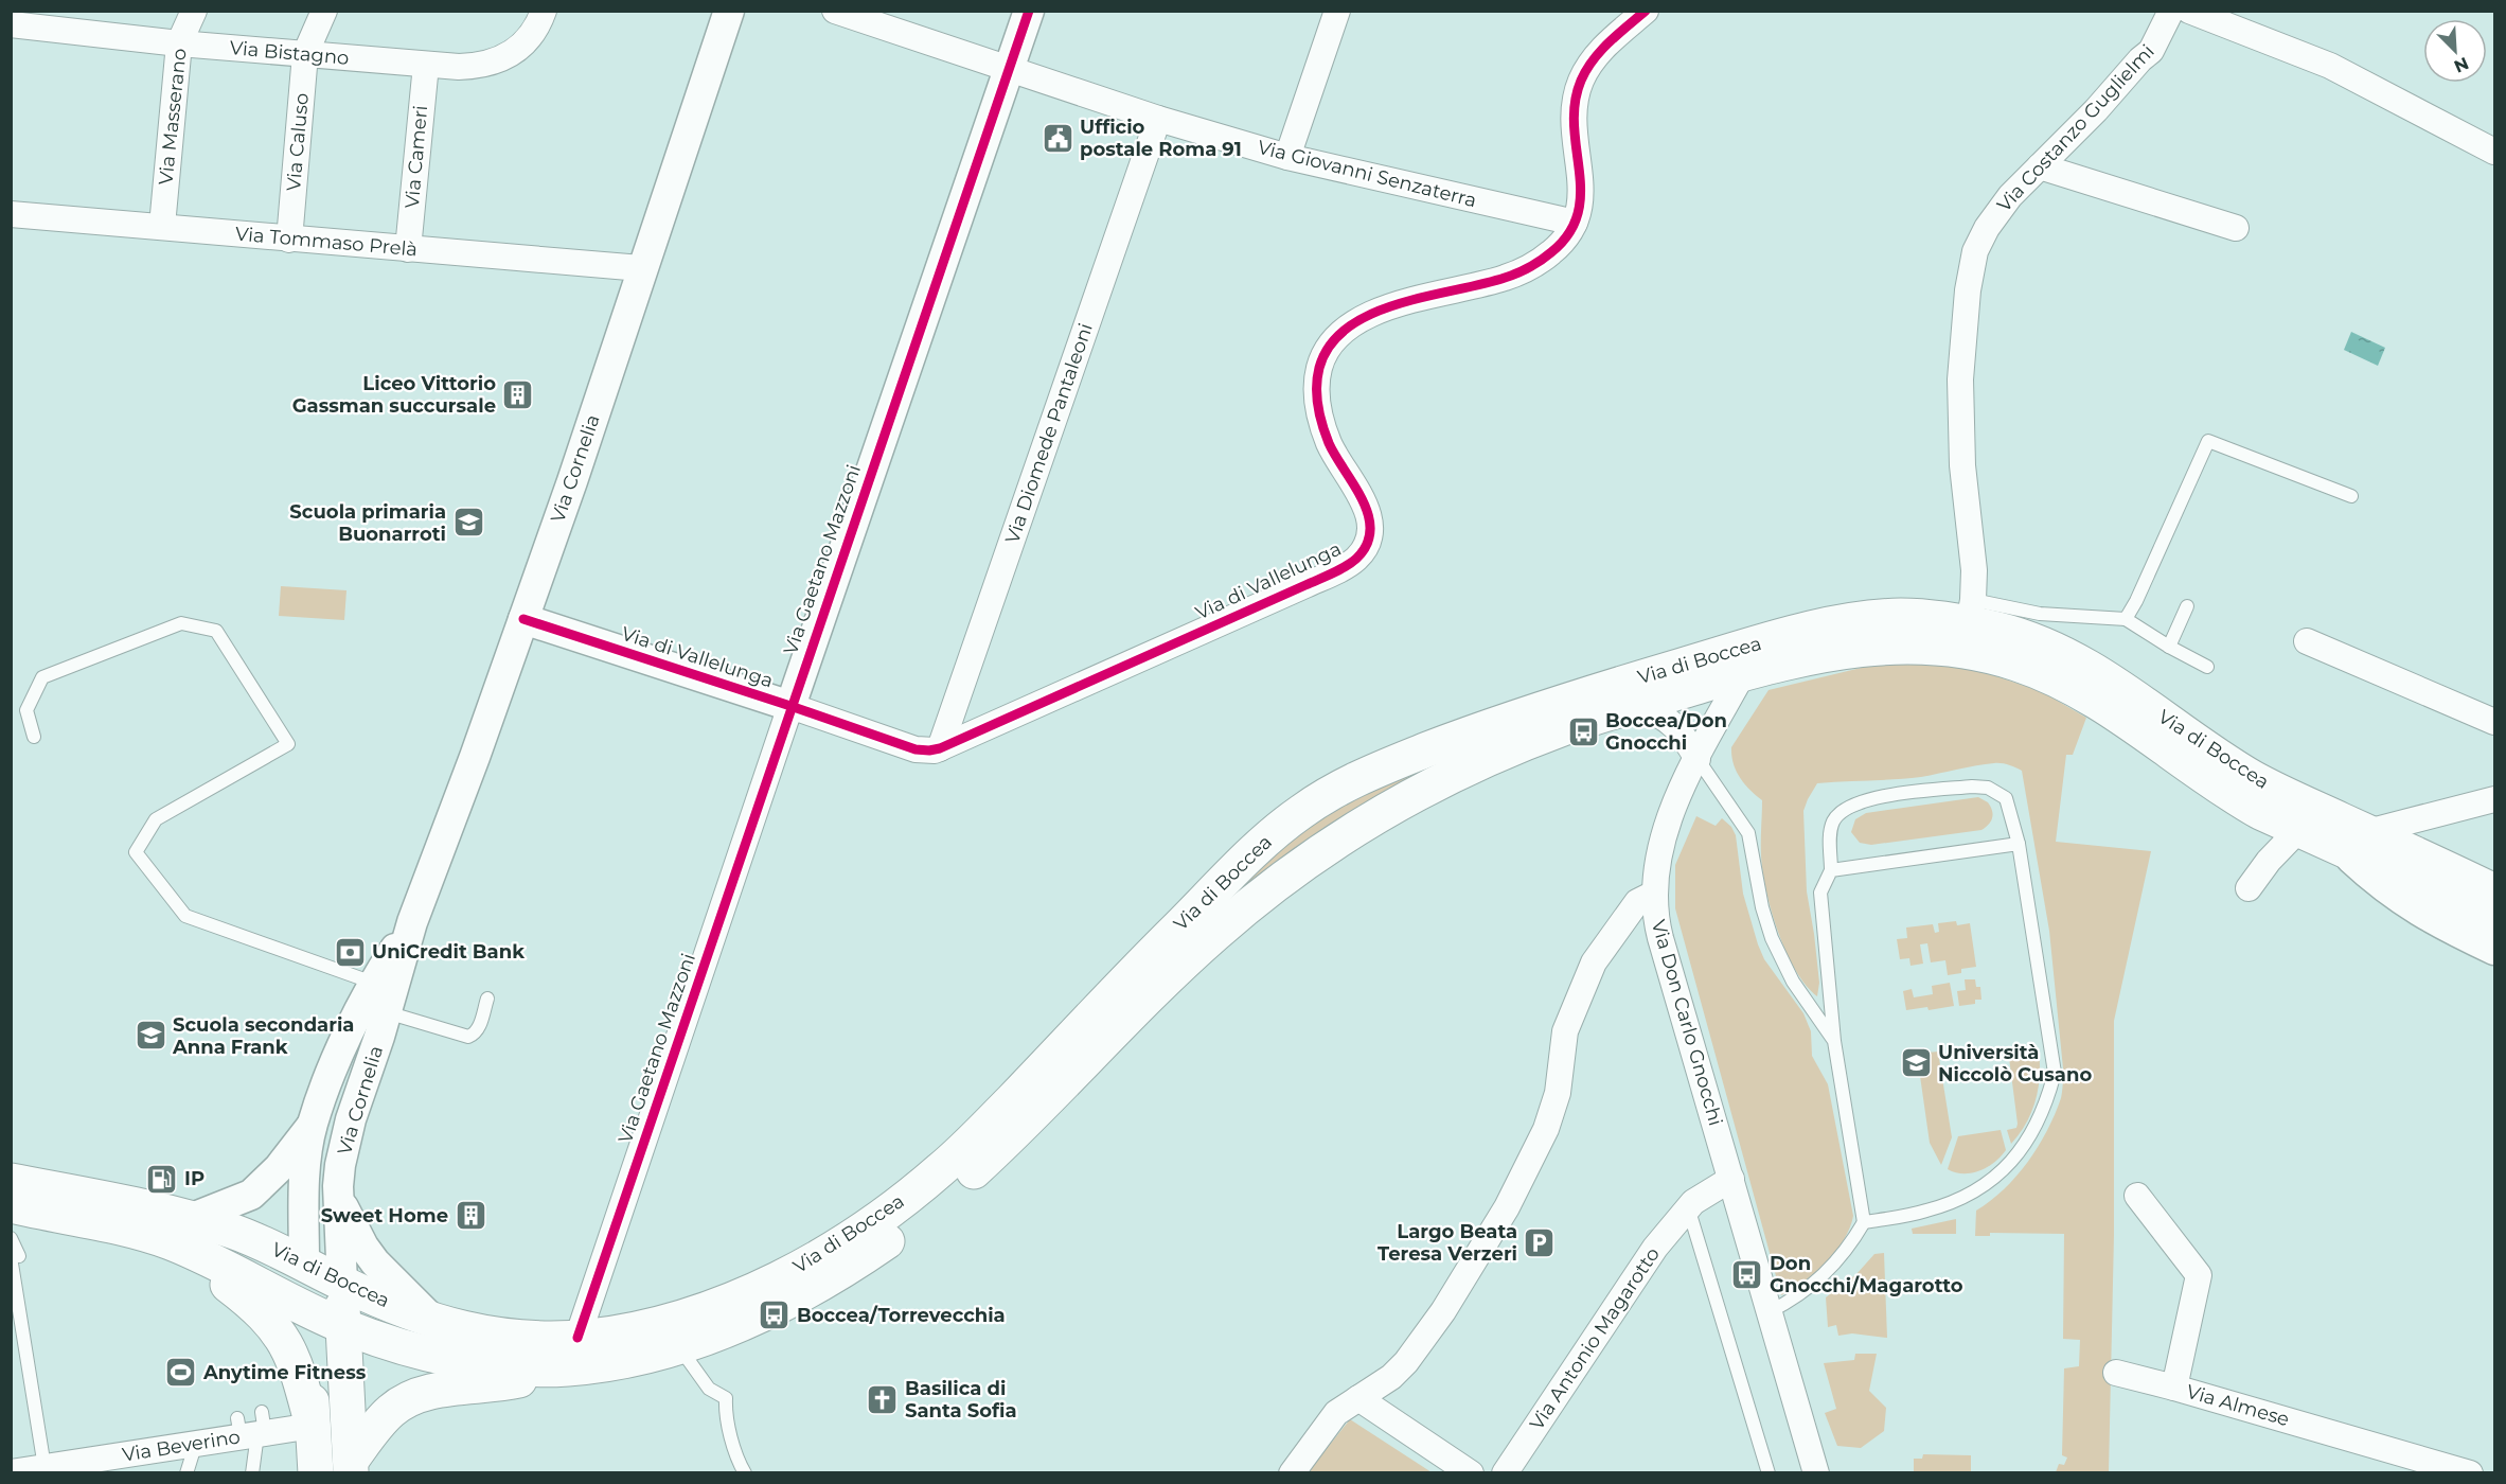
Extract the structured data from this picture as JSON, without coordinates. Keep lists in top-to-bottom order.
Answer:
{
  "streets": {
    "main road": ["Via di Boccea"],
    "street": [
      "Via Bistagno",
      "Via Masserano",
      "Via Costanzo Guglielmi",
      "Via Caluso",
      "Via Cameri",
      "Via Giovanni Senzaterra",
      "Via Tommaso Prelà",
      "Via Diomede Pantaleoni",
      "Via Cornelia",
      "Via Gaetano Mazzoni",
      "Via di Vallelunga",
      "Via Don Carlo Gnocchi",
      "Via Antonio Magarotto",
      "Via Almese",
      "Via Beverino"
    ]
  },
  "crossings": [
    ["Via Bistagno", "Via Masserano"],
    ["Via Bistagno", "Via Caluso"],
    ["Via Bistagno", "Via Cameri"],
    ["Via Masserano", "Via Tommaso Prelà"],
    ["Via Costanzo Guglielmi", "Via di Boccea"],
    ["Via Caluso", "Via Tommaso Prelà"],
    ["Via Cameri", "Via Tommaso Prelà"],
    ["Via Giovanni Senzaterra", "Via Diomede Pantaleoni"],
    ["Via Giovanni Senzaterra", "Via Gaetano Mazzoni"],
    ["Via Giovanni Senzaterra", "Via di Vallelunga"],
    ["Via Tommaso Prelà", "Via Cornelia"],
    ["Via Diomede Pantaleoni", "Via di Vallelunga"],
    ["Via Cornelia", "Via di Vallelunga"],
    ["Via Cornelia", "Via di Boccea"],
    ["Via Gaetano Mazzoni", "Via di Vallelunga"],
    ["Via Gaetano Mazzoni", "Via di Boccea"],
    ["Via di Boccea", "Via Don Carlo Gnocchi"]
  ],
  "places": {
    "public building": ["Ufficio postale Roma 91"],
    "building": ["Liceo Vittorio Gassman succursale", "Sweet Home"],
    "school or university": ["Scuola primaria Buonarroti", "Scuola secondaria Anna Frank", "Università Niccolò Cusano"],
    "bus stop": ["Boccea/Don Gnocchi", "Don Gnocchi/Magarotto", "Boccea/Torrevecchia"],
    "bank": ["UniCredit Bank"],
    "fuel station": ["IP"],
    "parking": ["Largo Beata Teresa Verzeri"],
    "sports": ["Anytime Fitness"],
    "church": ["Basilica di Santa Sofia"]
  },
  "north": "bottom right"
}
